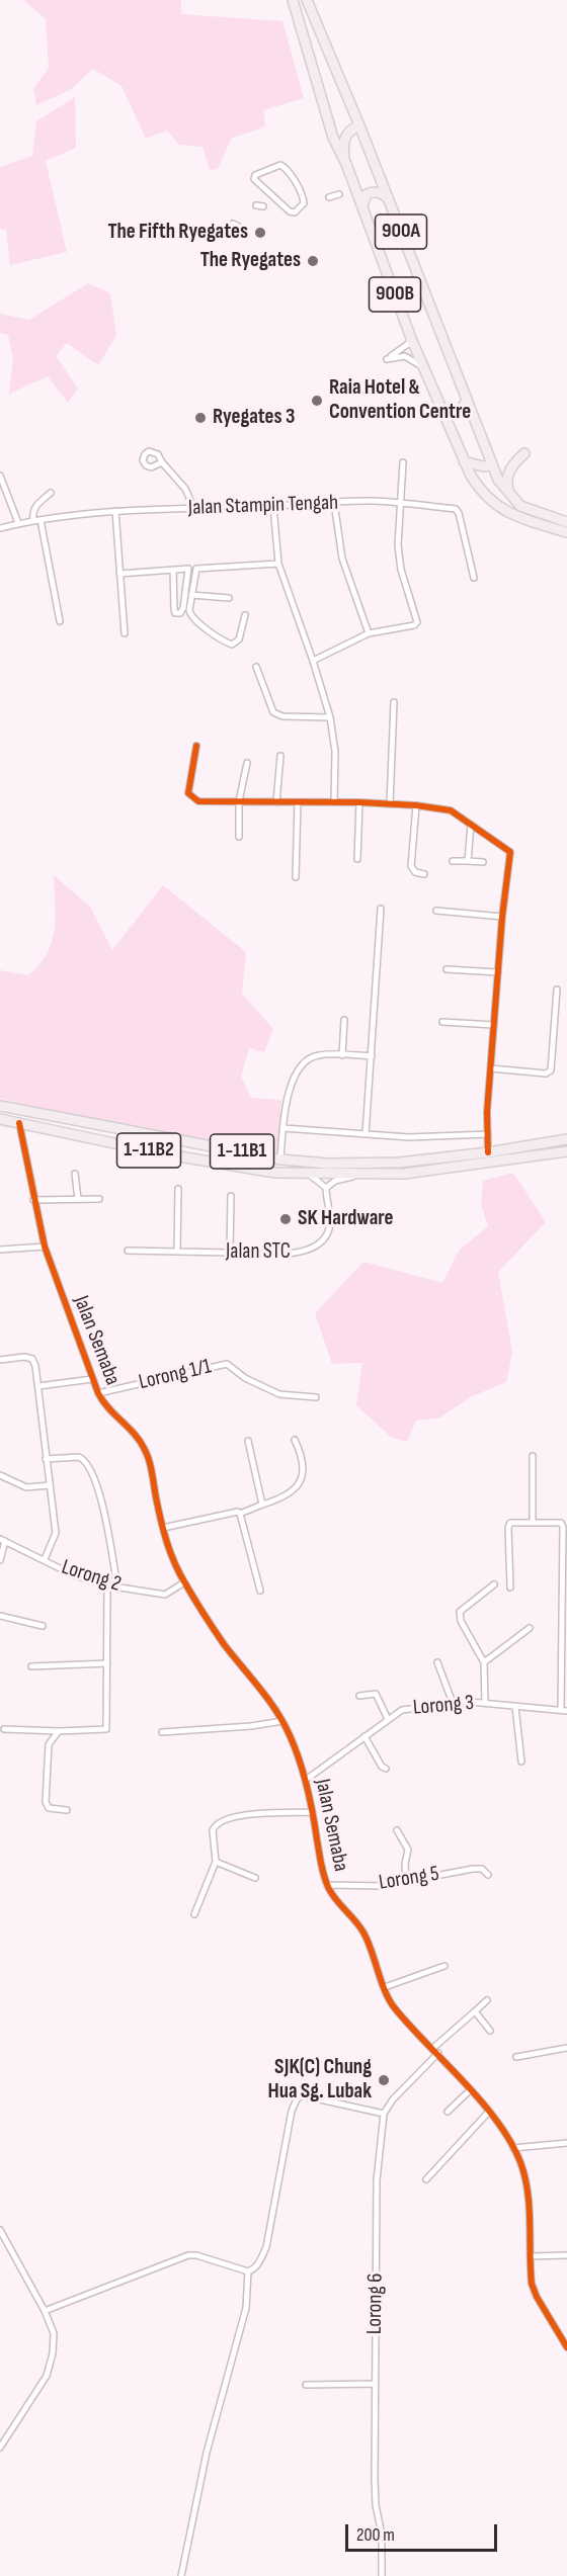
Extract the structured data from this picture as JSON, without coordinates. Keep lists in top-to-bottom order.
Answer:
{
  "streets": {
    "highway": [
      "900A",
      "900B",
      "1-11B2",
      "1-11B1"
    ],
    "street": [
      "Jalan Stampin Tengah",
      "Jalan STC",
      "Jalan Semaba",
      "Lorong 1/1",
      "Lorong 2",
      "Lorong 3",
      "Lorong 5",
      "Lorong 6"
    ]
  },
  "crossings": [
    ["1-11B2", "Jalan Semaba"],
    ["Jalan Semaba", "Lorong 1/1"],
    ["Jalan Semaba", "Lorong 2"],
    ["Jalan Semaba", "Lorong 3"],
    ["Jalan Semaba", "Lorong 5"]
  ],
  "places": [
    "The Fifth Ryegates",
    "The Ryegates",
    "Raia Hotel & Convention Centre",
    "Ryegates 3",
    "SK Hardware",
    "SJK(C) Chung Hua Sg. Lubak"
  ],
  "scale_bar": "200 m"
}
